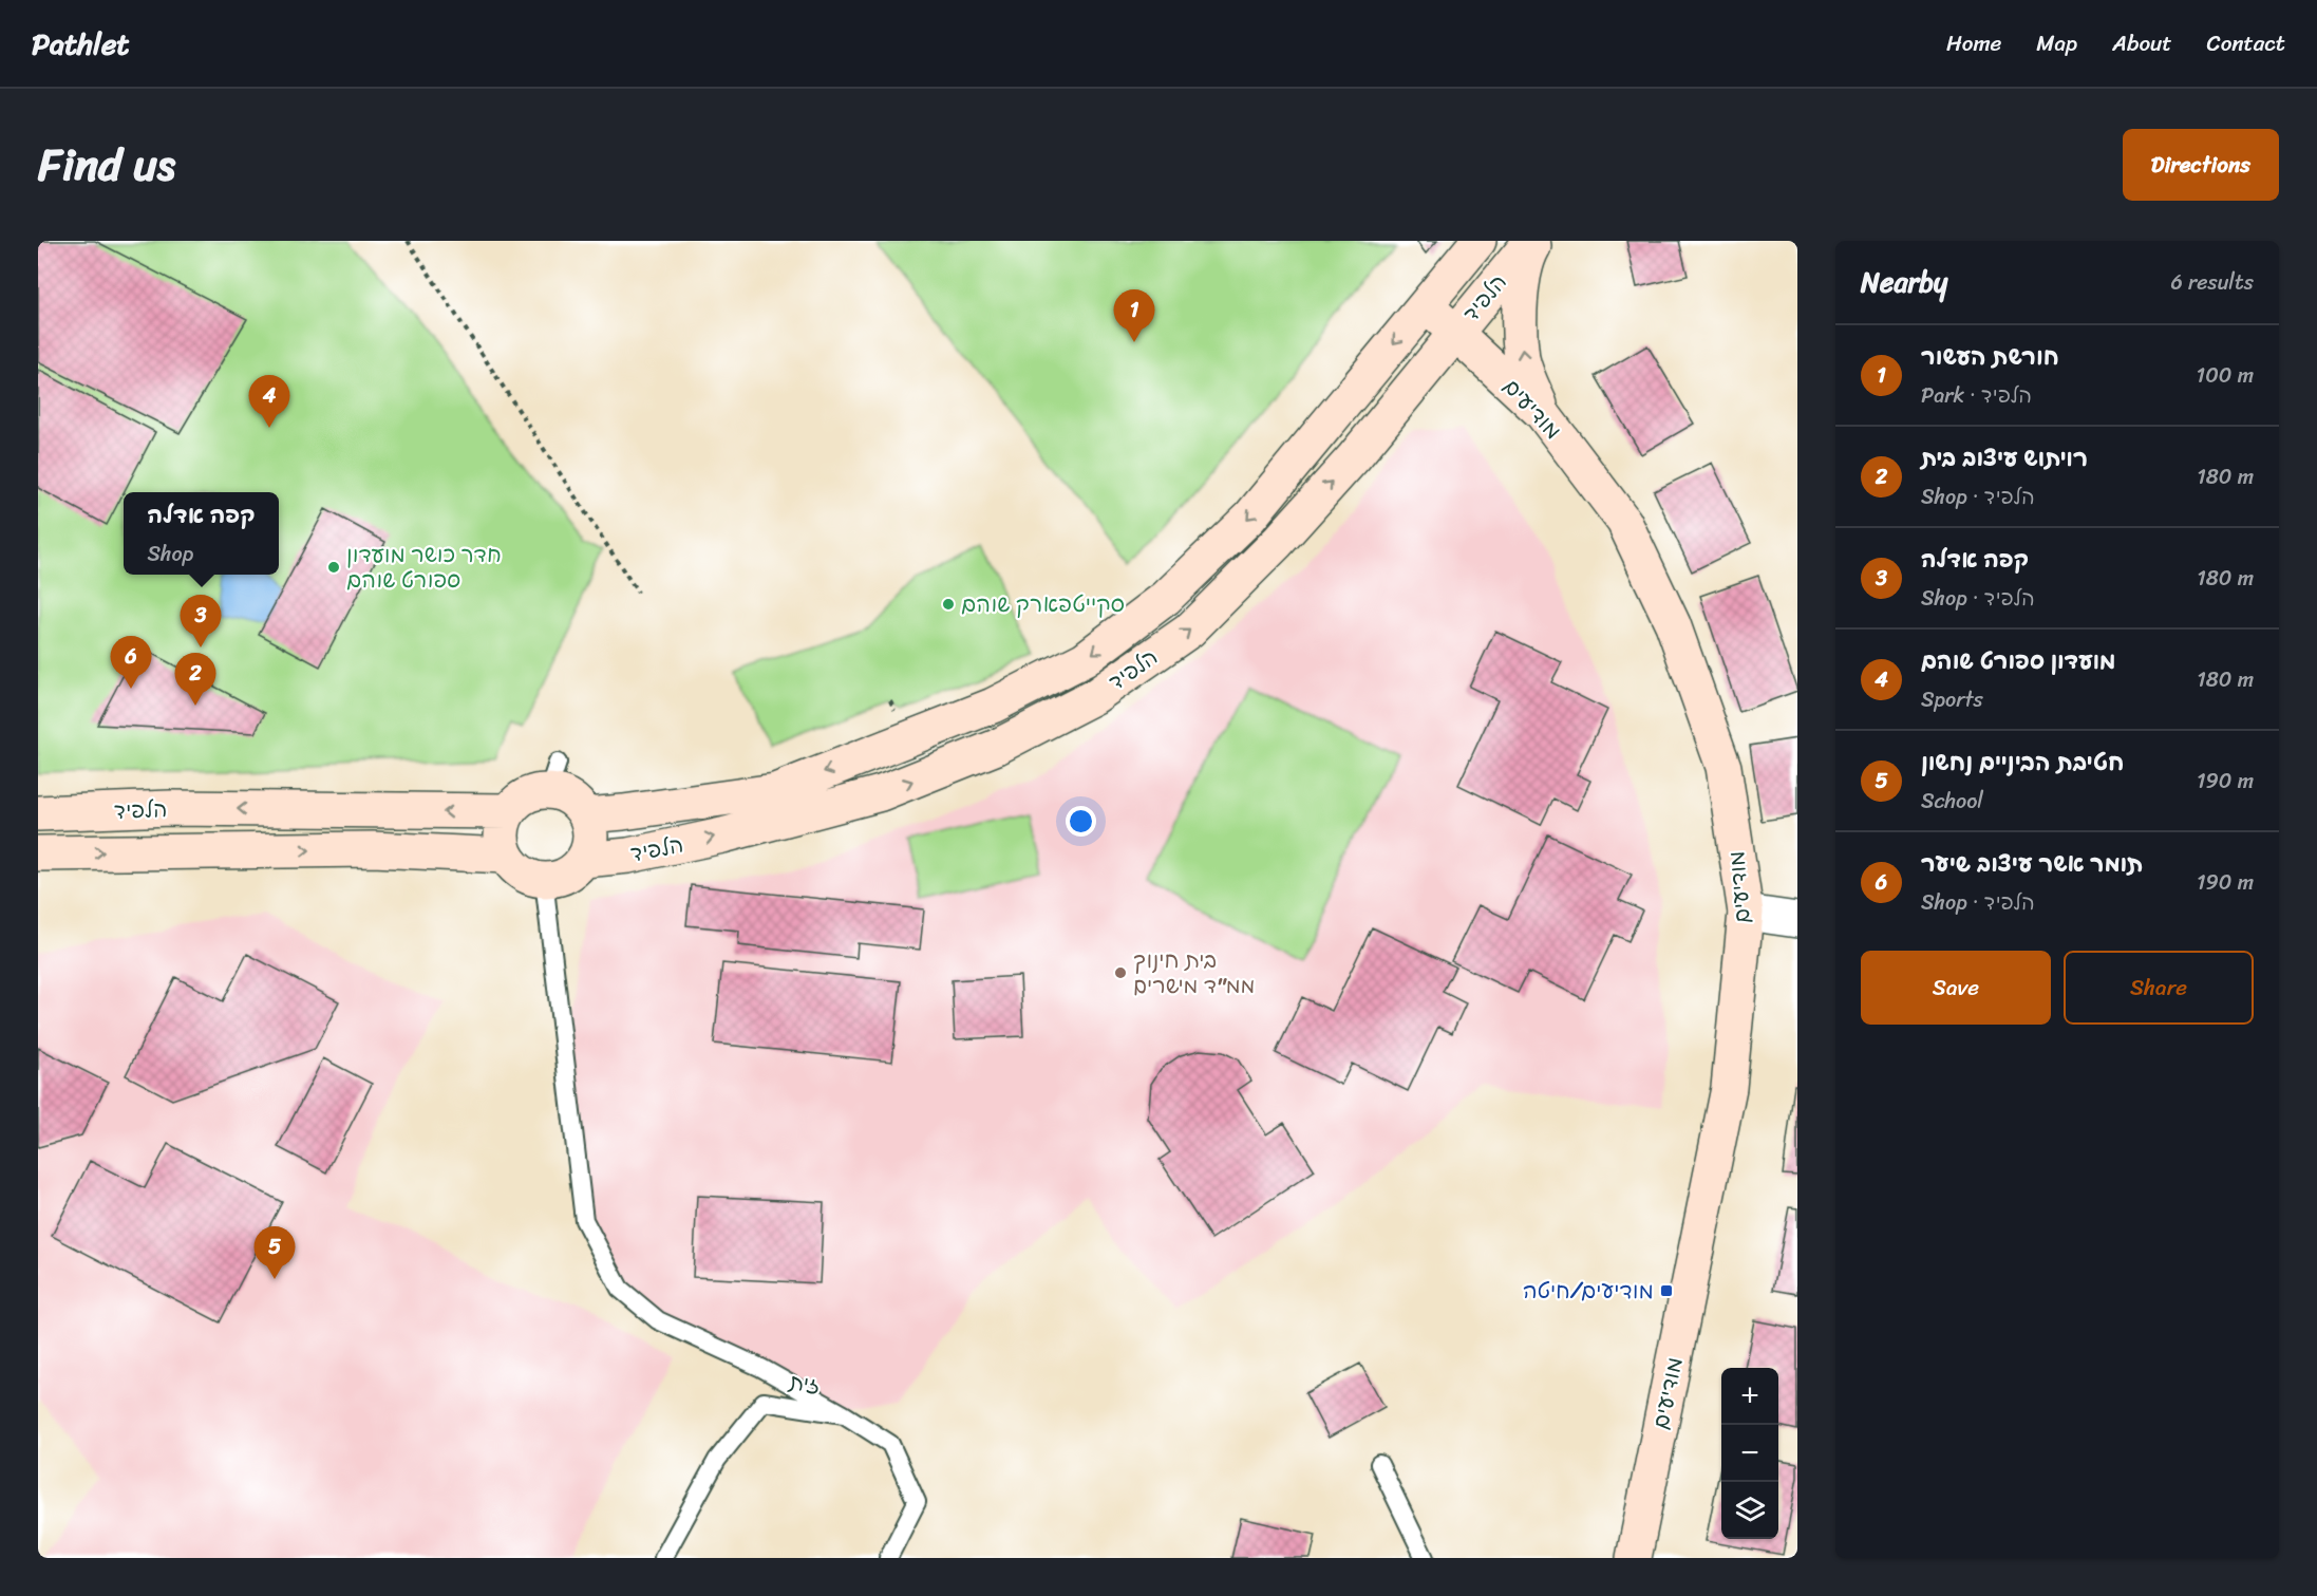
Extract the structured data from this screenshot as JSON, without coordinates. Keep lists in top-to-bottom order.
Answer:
{
  "streets": {
    "street": ["הלפיד", "מודיעים"],
    "lane": ["זית"]
  },
  "crossings": [
    ["הלפיד", "מודיעים"]
  ],
  "places": {
    "other": ["חדר כושר מועדון ספורט שוהם", "סקייטפארק שוהם", "בית חינוך ממ\"ד מישרים"],
    "transit": ["מודיעים/חיטה"]
  },
  "page": {
    "header": "Pathlet",
    "nav": [
      "Home",
      "Map",
      "About",
      "Contact"
    ],
    "title": "Find us",
    "buttons": [
      "Directions",
      ["Save", "Share"]
    ],
    "heading": ["Nearby", "6 results"],
    "pins": [
      "1",
      "4",
      "3",
      "6",
      "2",
      "5"
    ],
    "list": [
      {
        "mark": "1",
        "name": "חורשת העשור",
        "note": "Park · הלפיד",
        "value": "100 m"
      },
      {
        "mark": "2",
        "name": "רויתוש עיצוב בית",
        "note": "Shop · הלפיד",
        "value": "180 m"
      },
      {
        "mark": "3",
        "name": "קפה אדלה",
        "note": "Shop · הלפיד",
        "value": "180 m"
      },
      {
        "mark": "4",
        "name": "מועדון ספורט שוהם",
        "note": "Sports",
        "value": "180 m"
      },
      {
        "mark": "5",
        "name": "חטיבת הביניים נחשון",
        "note": "School",
        "value": "190 m"
      },
      {
        "mark": "6",
        "name": "תומר אשר עיצוב שיער",
        "note": "Shop · הלפיד",
        "value": "190 m"
      }
    ],
    "popup": ["קפה אדלה", "Shop"],
    "map_buttons": ["+", "−"]
  }
}
